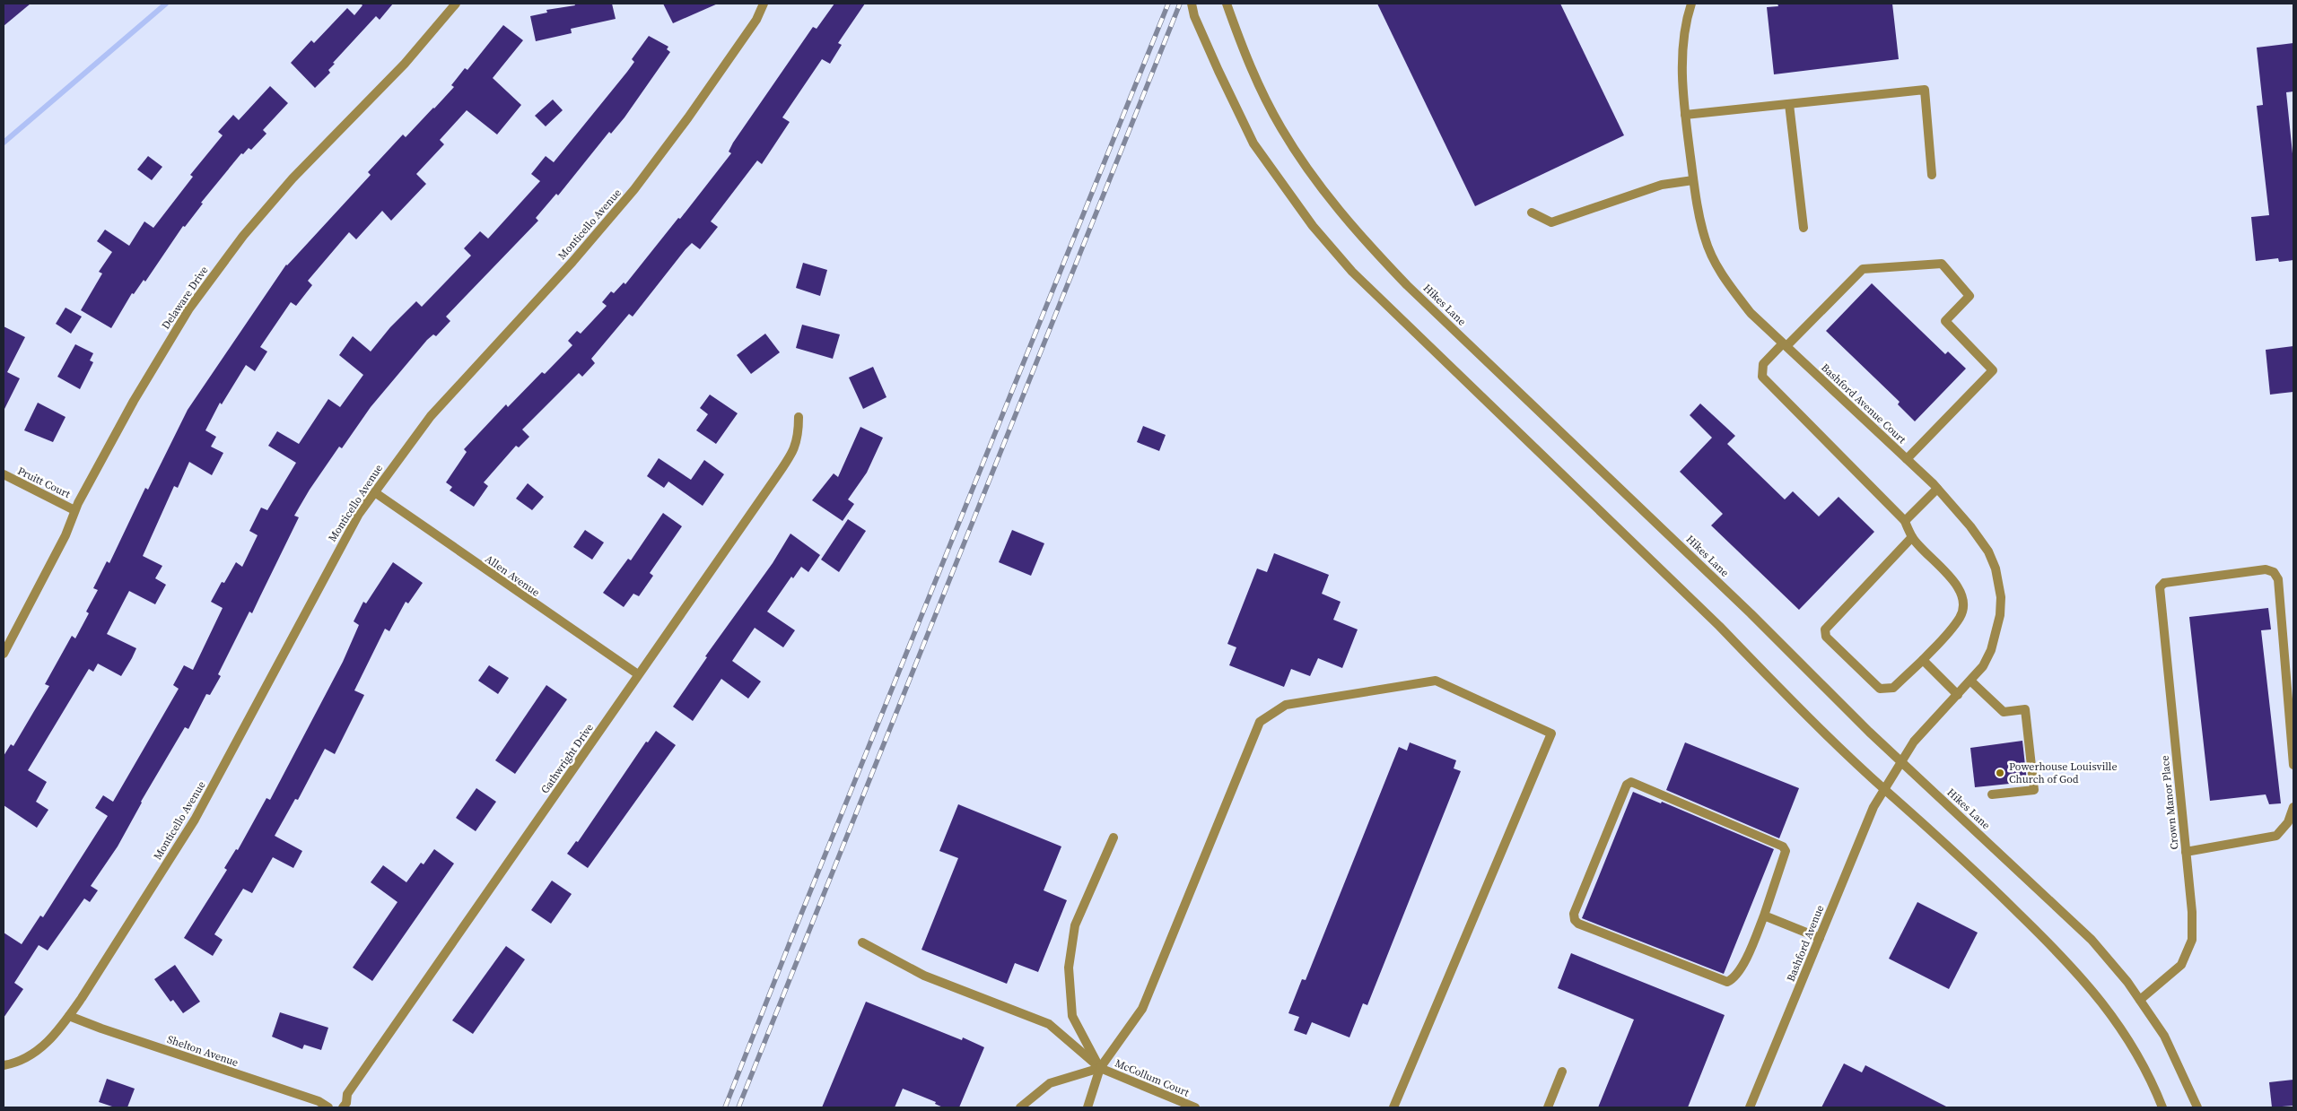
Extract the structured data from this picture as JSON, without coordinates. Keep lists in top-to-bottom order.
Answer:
{
  "streets": {
    "street": [
      "Monticello Avenue",
      "Delaware Drive",
      "Hikes Lane",
      "Bashford Avenue Court",
      "Pruitt Court",
      "Allen Avenue",
      "Gathwright Drive",
      "Crown Manor Place",
      "Bashford Avenue",
      "Shelton Avenue",
      "McCollum Court"
    ]
  },
  "crossings": [
    ["Monticello Avenue", "Allen Avenue"],
    ["Monticello Avenue", "Shelton Avenue"],
    ["Delaware Drive", "Pruitt Court"],
    ["Hikes Lane", "Bashford Avenue Court"],
    ["Hikes Lane", "Crown Manor Place"],
    ["Bashford Avenue Court", "Bashford Avenue"],
    ["Allen Avenue", "Gathwright Drive"]
  ],
  "places": ["Powerhouse Louisville Church of God"]
}
